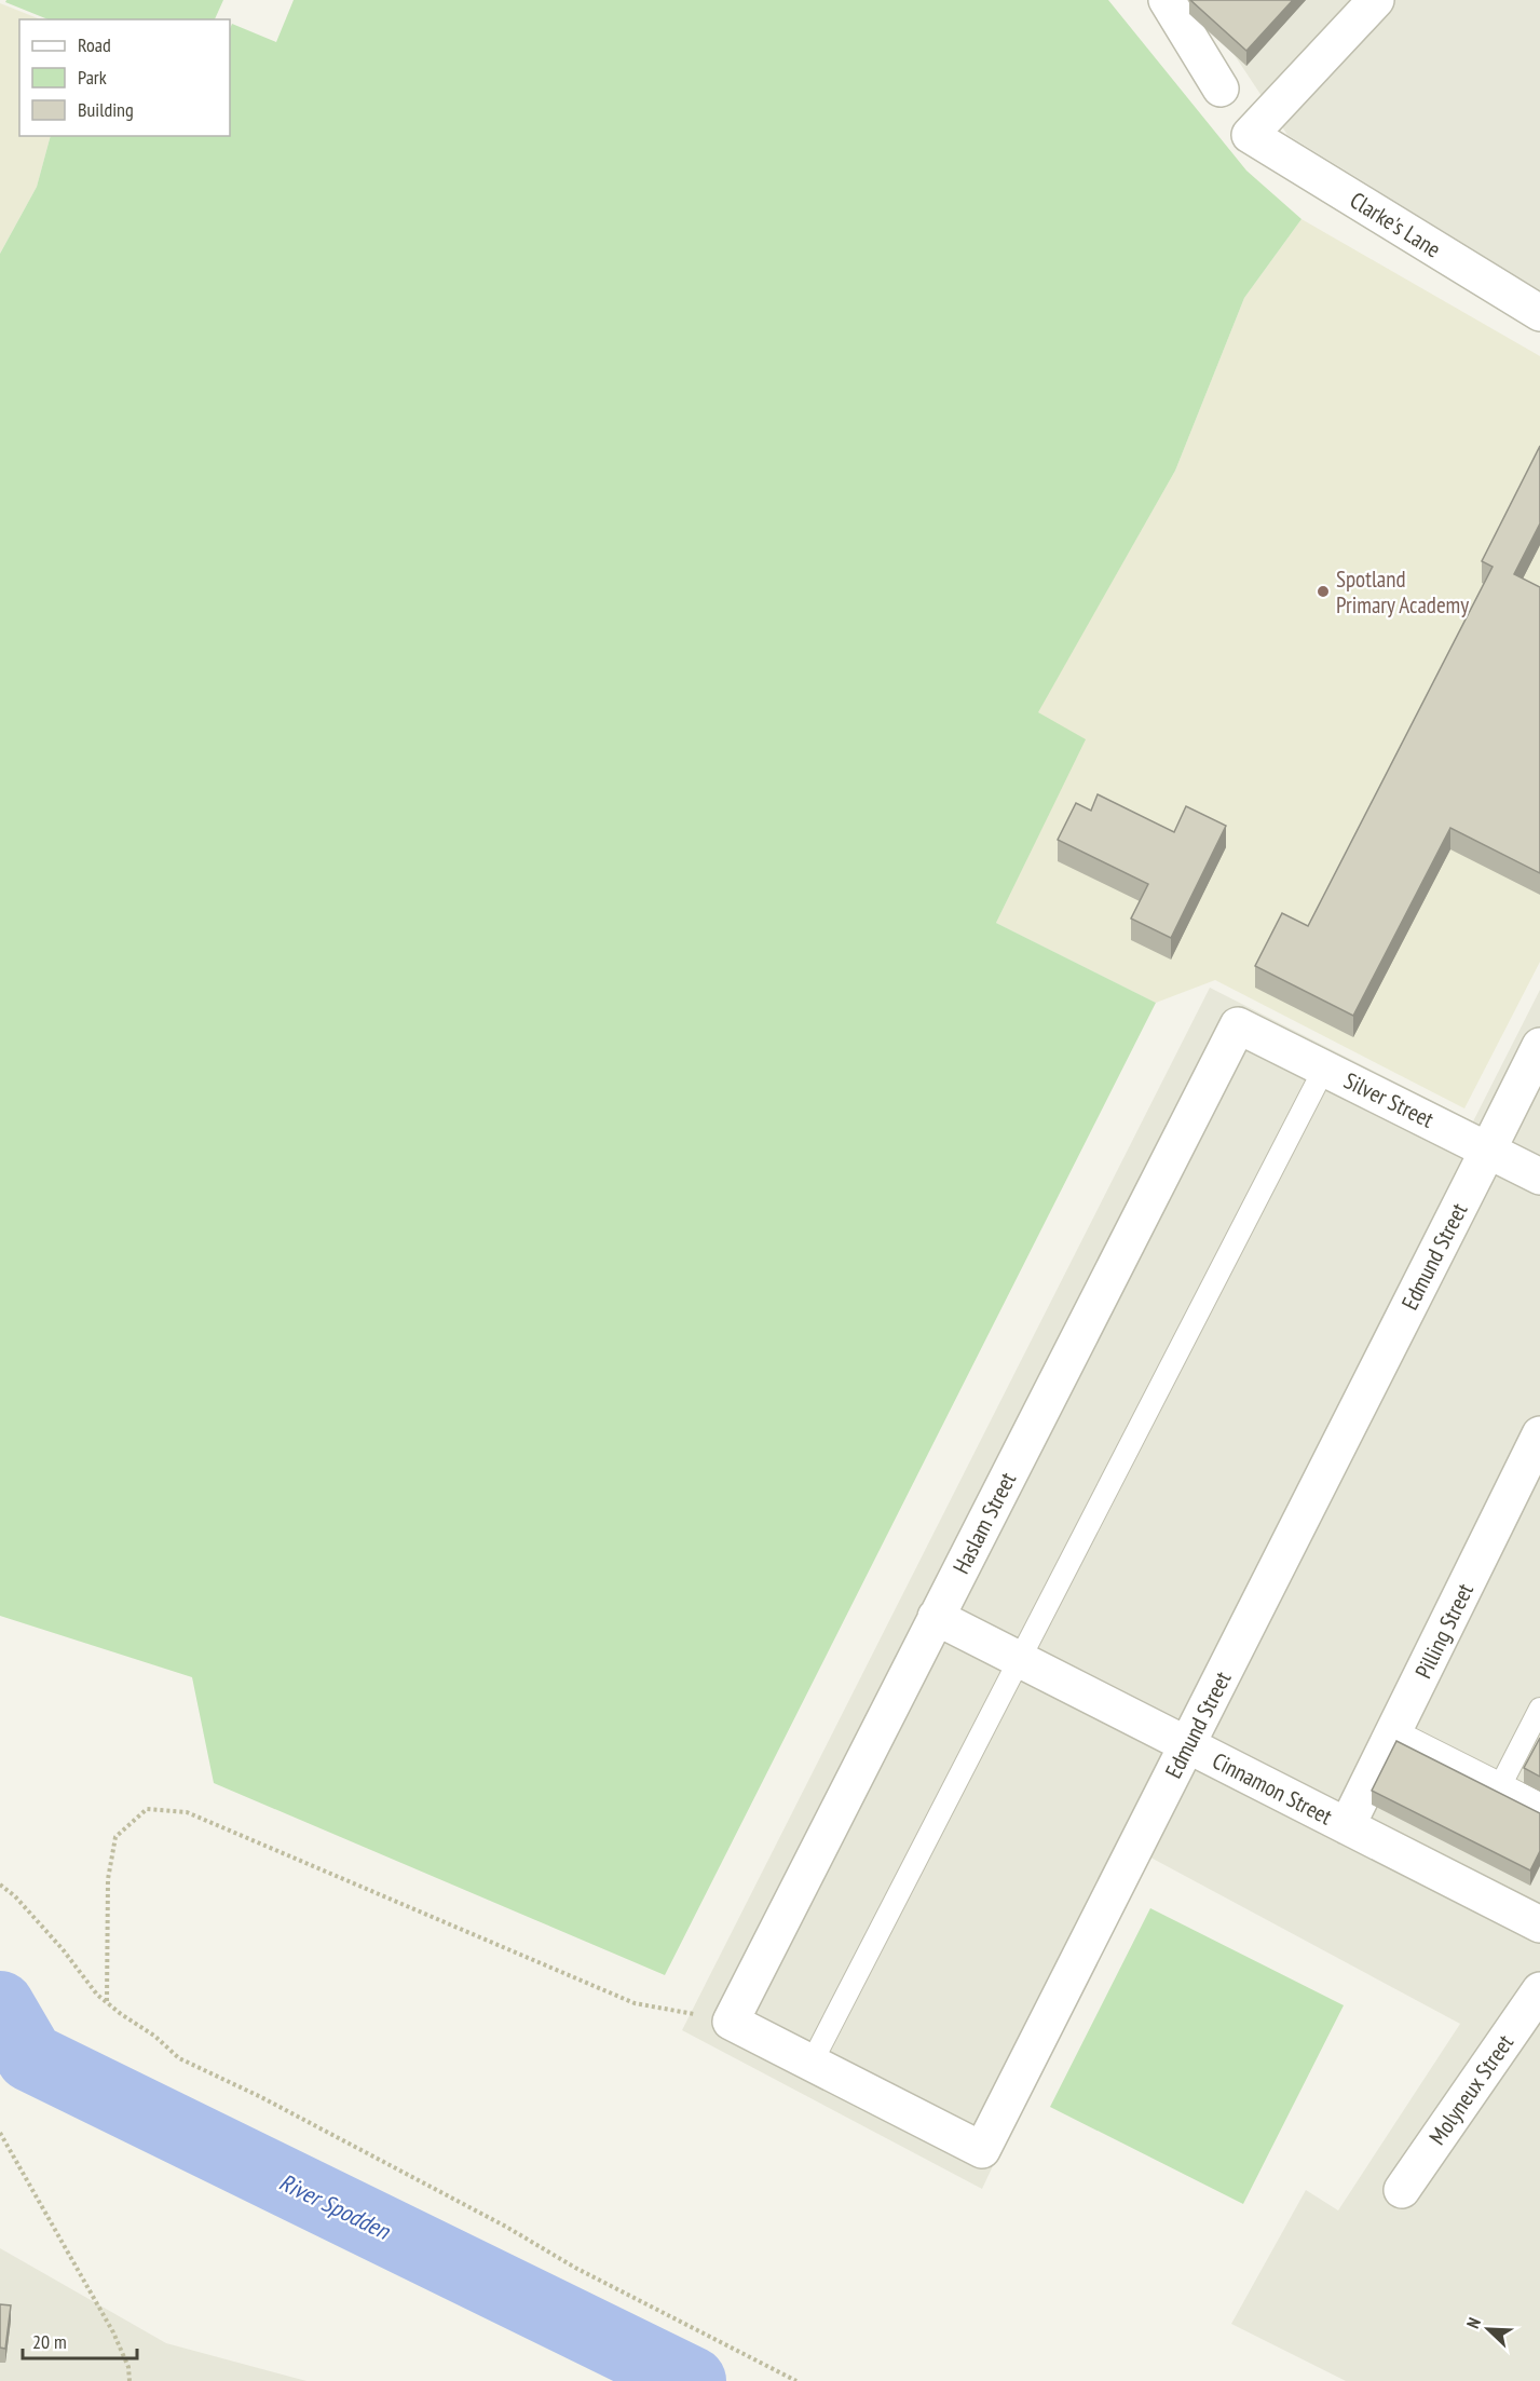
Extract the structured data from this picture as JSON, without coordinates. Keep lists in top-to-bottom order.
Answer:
{
  "streets": {
    "street": [
      "Clarke's Lane",
      "Silver Street",
      "Edmund Street",
      "Haslam Street",
      "Pilling Street",
      "Cinnamon Street",
      "Molyneux Street"
    ]
  },
  "crossings": [
    ["Silver Street", "Edmund Street"],
    ["Silver Street", "Haslam Street"],
    ["Edmund Street", "Haslam Street"],
    ["Edmund Street", "Cinnamon Street"],
    ["Haslam Street", "Cinnamon Street"],
    ["Pilling Street", "Cinnamon Street"]
  ],
  "water": ["River Spodden"],
  "places": ["Spotland Primary Academy"],
  "legend": ["Road", "Park", "Building"],
  "scale_bar": "20 m",
  "north": "top left"
}
